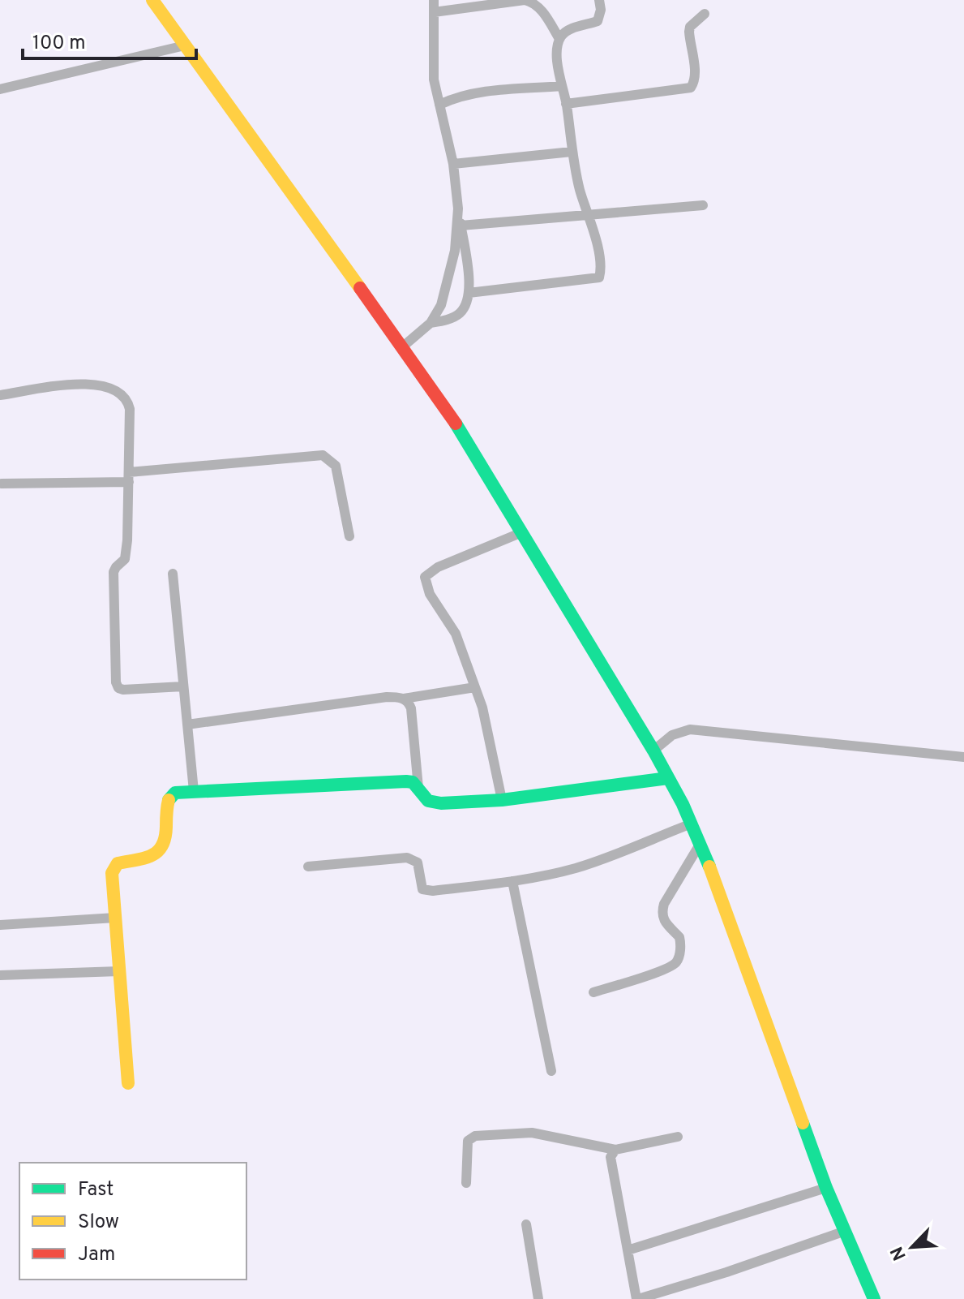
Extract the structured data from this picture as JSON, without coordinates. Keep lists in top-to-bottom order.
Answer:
{
  "legend": ["Fast", "Slow", "Jam"],
  "scale_bar": "100 m",
  "north": "bottom left"
}
